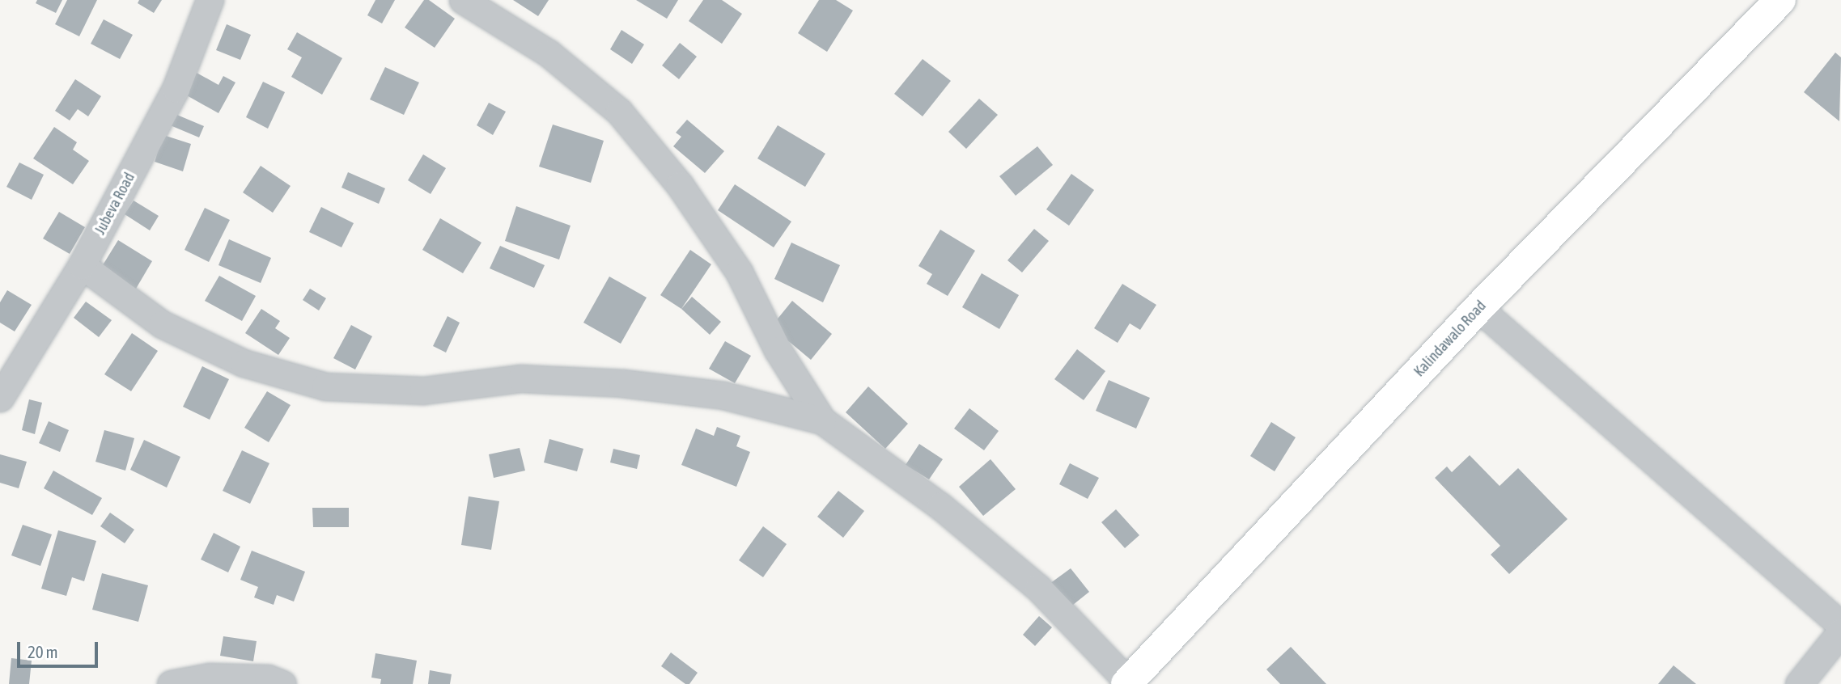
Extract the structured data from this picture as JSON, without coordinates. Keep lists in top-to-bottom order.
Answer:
{
  "streets": {
    "street": ["Jubeva Road", "Kalindawalo Road"]
  },
  "scale_bar": "20 m"
}
